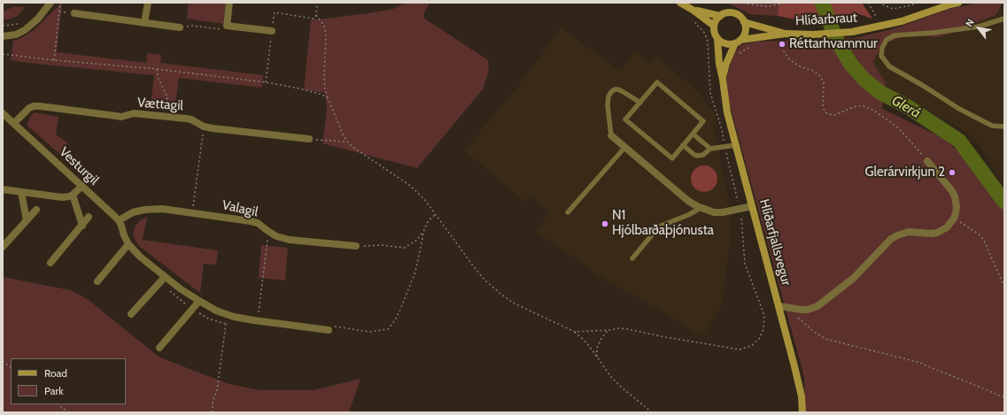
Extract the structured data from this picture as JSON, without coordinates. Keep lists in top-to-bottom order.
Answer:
{
  "streets": {
    "main road": ["Hlíðarbraut", "Hlíðarfjallsvegur"],
    "street": ["Vættagil", "Vesturgil", "Valagil"]
  },
  "crossings": [
    ["Hlíðarbraut", "Hlíðarfjallsvegur"],
    ["Vættagil", "Vesturgil"],
    ["Vesturgil", "Valagil"]
  ],
  "water": ["Glerá"],
  "places": ["Réttarhvammur", "Glerárvirkjun 2", "N1 Hjólbarðaþjónusta"],
  "legend": ["Road", "Park"],
  "north": "top left"
}
